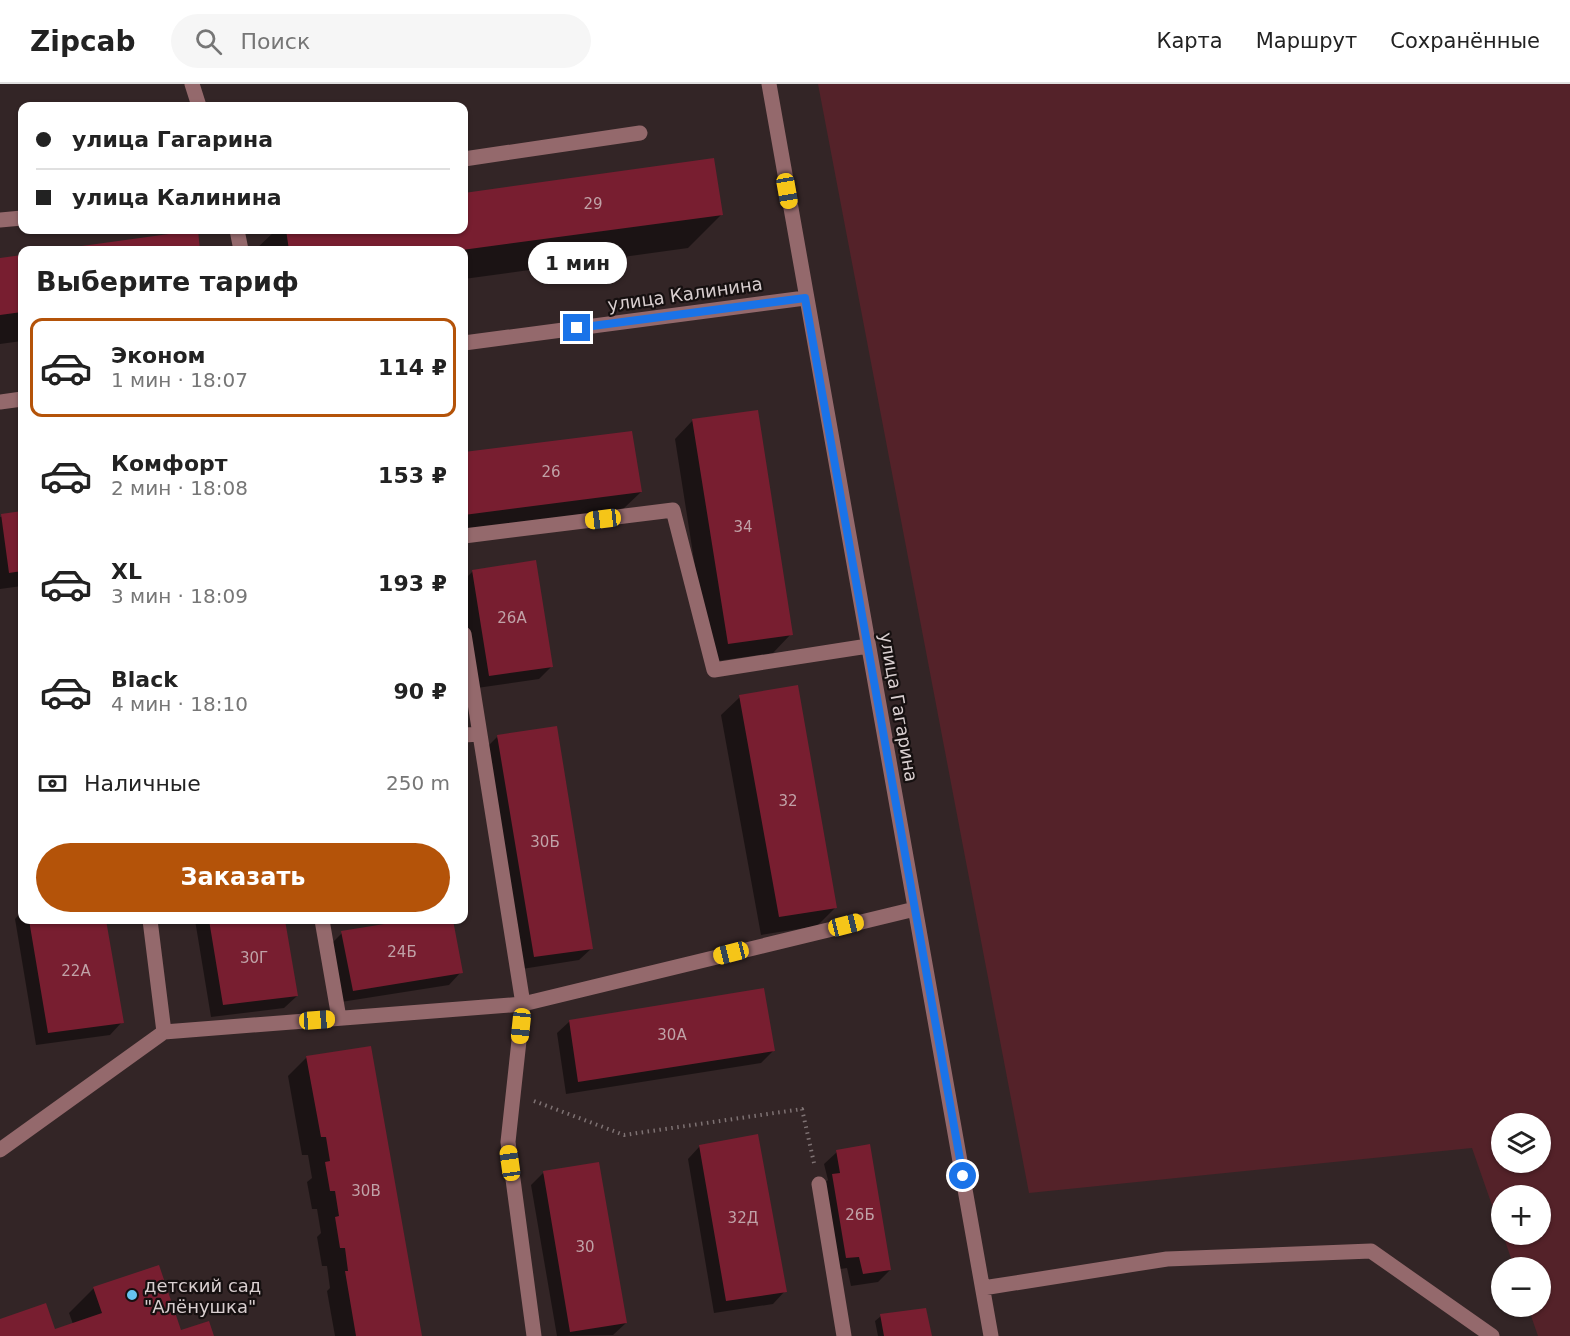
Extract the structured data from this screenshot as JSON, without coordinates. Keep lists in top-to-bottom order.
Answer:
{
  "streets": {
    "street": ["улица Калинина", "улица Гагарина"]
  },
  "crossings": [
    ["улица Калинина", "улица Гагарина"]
  ],
  "places": ["детский сад \"Алёнушка\""],
  "house_numbers": [
    "29",
    "26",
    "34",
    "26А",
    "32",
    "30Б",
    "24Б",
    "30Г",
    "22А",
    "30А",
    "30В",
    "26Б",
    "32Д",
    "30"
  ],
  "page": {
    "header": "Zipcab",
    "search": "Поиск",
    "nav": ["Карта", "Маршрут", "Сохранённые"],
    "banner": ["улица Гагарина", "улица Калинина"],
    "bubble": "1 мин",
    "heading": "Выберите тариф",
    "list": [
      {
        "name": "Эконом",
        "note": "1 мин · 18:07",
        "value": "114 ₽"
      },
      {
        "name": "Комфорт",
        "note": "2 мин · 18:08",
        "value": "153 ₽"
      },
      {
        "name": "XL",
        "note": "3 мин · 18:09",
        "value": "193 ₽"
      },
      {
        "name": "Black",
        "note": "4 мин · 18:10",
        "value": "90 ₽"
      }
    ],
    "pay": ["Наличные", "250 m"],
    "buttons": "Заказать",
    "map_buttons": ["+", "−"]
  }
}
